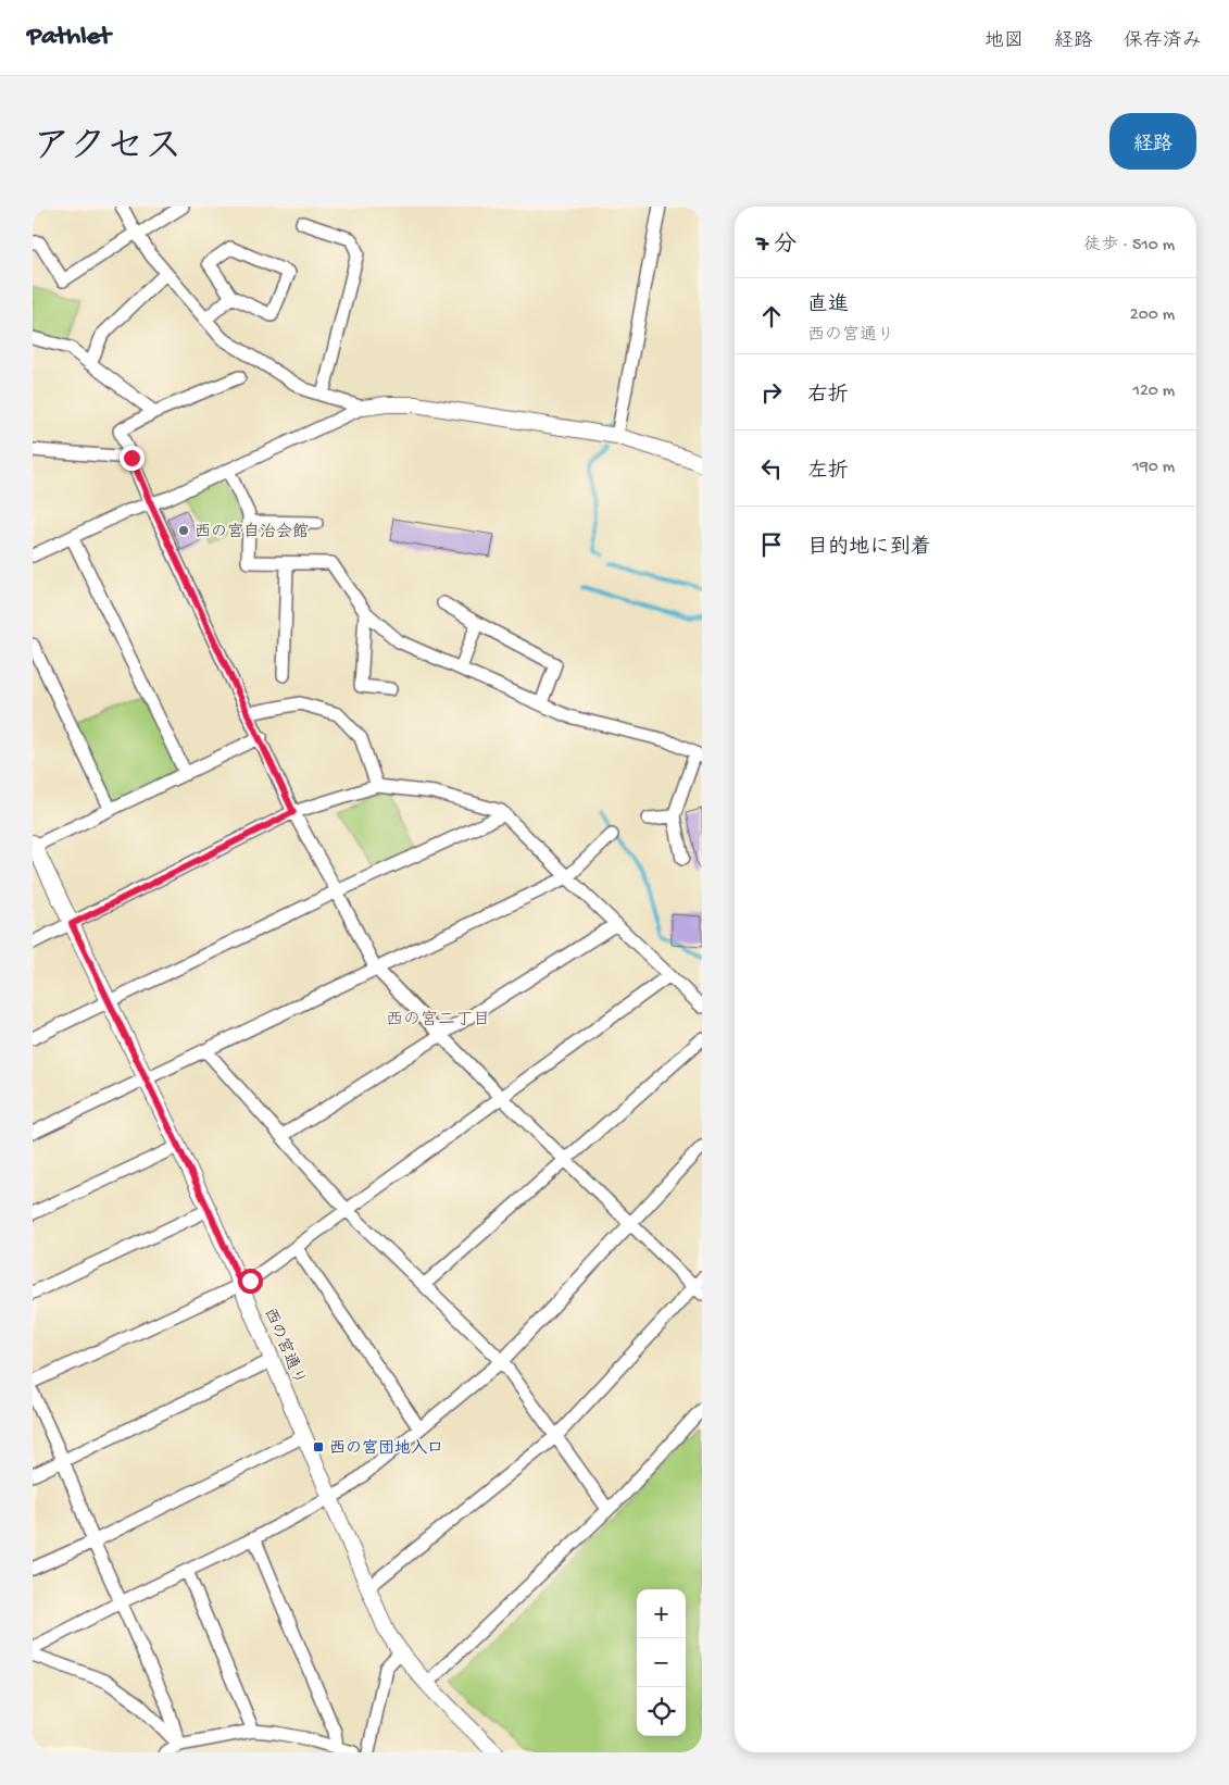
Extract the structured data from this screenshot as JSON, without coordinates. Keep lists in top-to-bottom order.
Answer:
{
  "streets": {
    "street": ["西の宮通り"]
  },
  "districts": ["西の宮二丁目"],
  "places": {
    "other": ["西の宮自治会館"],
    "transit": ["西の宮団地入口"]
  },
  "page": {
    "header": "Pathlet",
    "nav": ["地図", "経路", "保存済み"],
    "title": "アクセス",
    "buttons": "経路",
    "heading": ["7 分", "徒歩 · 510 m"],
    "list": [
      ["直進", "西の宮通り", "200 m"],
      ["右折", "120 m"],
      ["左折", "190 m"],
      "目的地に到着"
    ],
    "map_buttons": ["+", "−"]
  }
}
